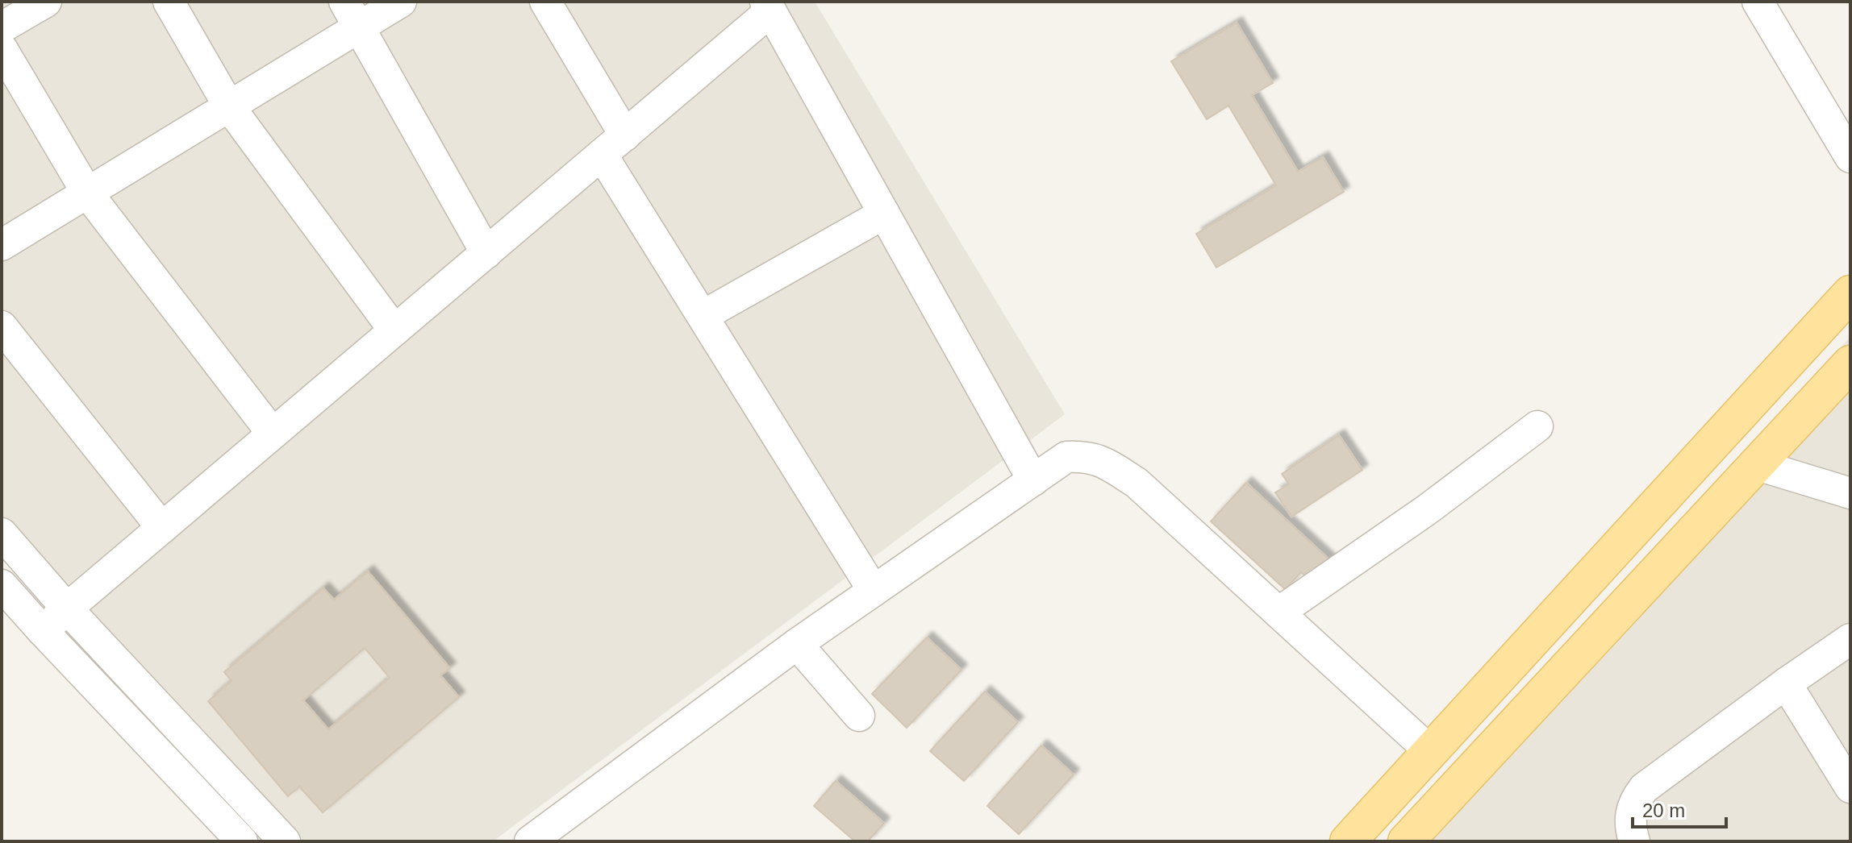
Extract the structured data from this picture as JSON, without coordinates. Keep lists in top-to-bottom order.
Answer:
{
  "scale_bar": "20 m"
}
